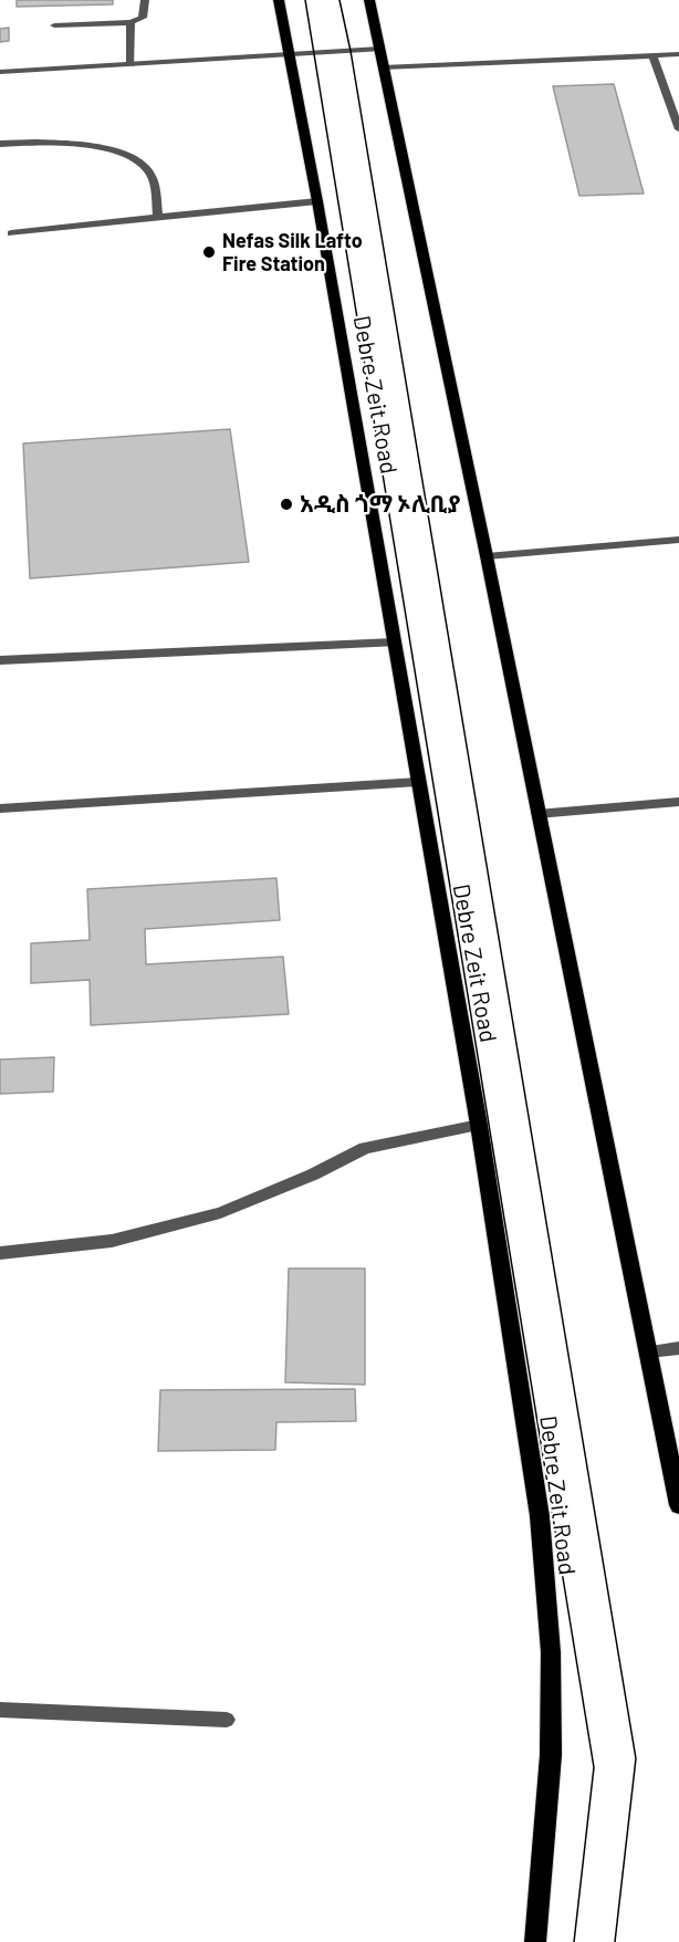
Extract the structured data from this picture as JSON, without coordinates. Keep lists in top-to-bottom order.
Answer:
{
  "streets": {
    "main road": ["Debre Zeit Road"]
  },
  "places": ["Nefas Silk Lafto Fire Station", "አዲስ ጎማ ኦሊቢያ"]
}
